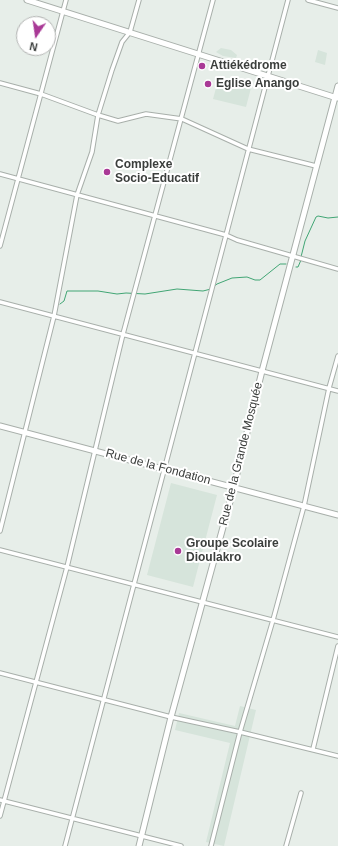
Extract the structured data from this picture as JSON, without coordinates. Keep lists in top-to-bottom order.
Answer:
{
  "streets": {
    "street": ["Rue de la Grande Mosquée", "Rue de la Fondation"]
  },
  "crossings": [
    ["Rue de la Grande Mosquée", "Rue de la Fondation"]
  ],
  "places": [
    "Attiékédrome",
    "Eglise Anango",
    "Complexe Socio-Educatif",
    "Groupe Scolaire Dioulakro"
  ],
  "north": "bottom"
}
